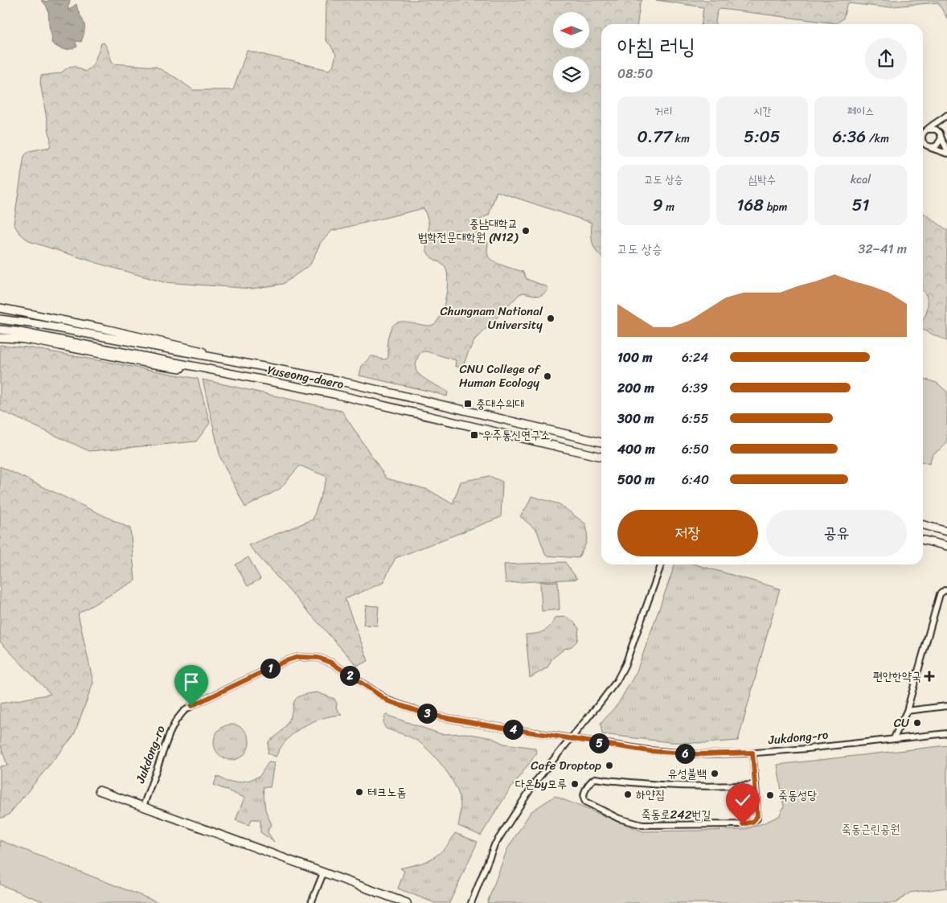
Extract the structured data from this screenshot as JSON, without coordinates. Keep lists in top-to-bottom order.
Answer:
{
  "streets": {
    "main road": ["Yuseong-daero"],
    "street": ["Jukdong-ro", "죽동로242번길"]
  },
  "crossings": [
    ["Jukdong-ro", "죽동로242번길"]
  ],
  "parks": ["죽동근린공원"],
  "places": {
    "other": [
      "충남대학교 법학전문대학원 (N12)",
      "Chungnam National University",
      "CNU College of Human Ecology",
      "CU",
      "Cafe Droptop",
      "유성불백",
      "다온by모루",
      "테크노돔",
      "하얀집",
      "죽동성당"
    ],
    "transit": ["충대수의대", "우주통신연구소"],
    "health": ["편안한약국"]
  },
  "north": "left",
  "page": {
    "heading": ["아침 러닝", "08:50"],
    "stats": [
      ["거리", "0.77 km"],
      ["시간", "5:05"],
      ["페이스", "6:36 /km"],
      ["고도 상승", "9 m"],
      ["심박수", "168 bpm"],
      ["kcal", "51"]
    ],
    "chart": ["고도 상승", "32–41 m"],
    "list": [
      {
        "name": "100 m",
        "note": "6:24"
      },
      {
        "name": "200 m",
        "note": "6:39"
      },
      {
        "name": "300 m",
        "note": "6:55"
      },
      {
        "name": "400 m",
        "note": "6:50"
      },
      {
        "name": "500 m",
        "note": "6:40"
      }
    ],
    "buttons": ["저장", "공유"],
    "pins": [
      "1",
      "2",
      "3",
      "4",
      "5",
      "6"
    ]
  }
}
